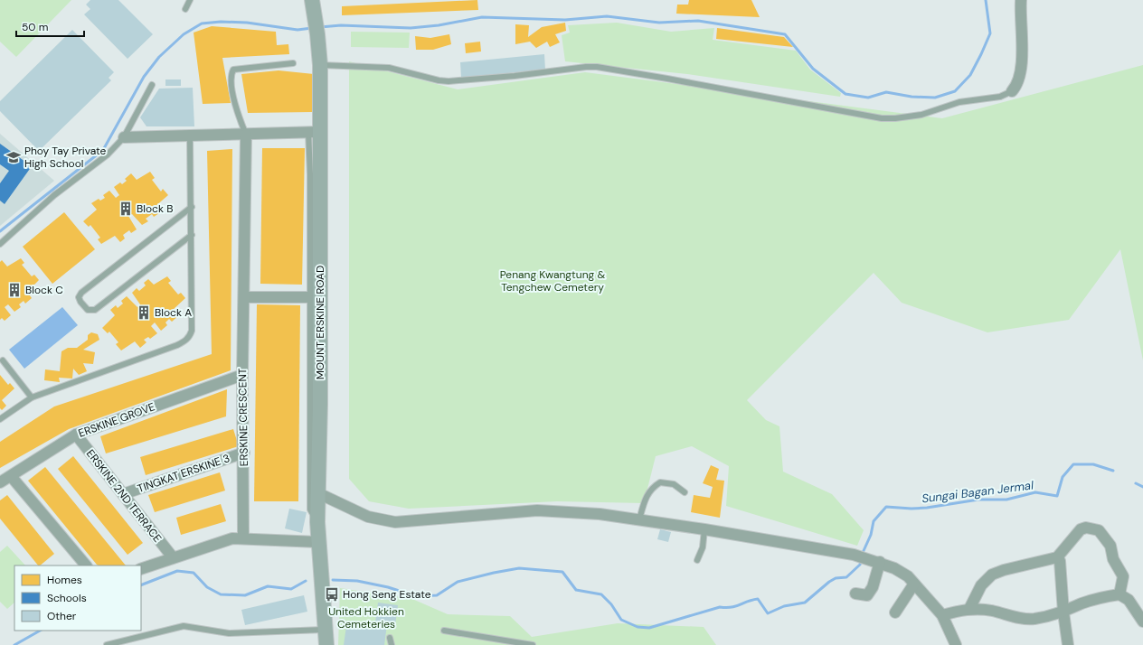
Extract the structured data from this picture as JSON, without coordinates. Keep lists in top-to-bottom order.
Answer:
{
  "streets": {
    "main road": ["MOUNT ERSKINE ROAD"],
    "street": [
      "ERSKINE CRESCENT",
      "ERSKINE GROVE",
      "TINGKAT ERSKINE 3",
      "ERSKINE 2ND TERRACE"
    ]
  },
  "crossings": [
    ["ERSKINE CRESCENT", "ERSKINE GROVE"],
    ["ERSKINE CRESCENT", "TINGKAT ERSKINE 3"],
    ["ERSKINE GROVE", "ERSKINE 2ND TERRACE"],
    ["TINGKAT ERSKINE 3", "ERSKINE 2ND TERRACE"]
  ],
  "water": ["Sungai Bagan Jermal"],
  "parks": ["Penang Kwangtung & Tengchew Cemetery", "United Hokkien Cemeteries"],
  "places": {
    "school or university": ["Phoy Tay Private High School"],
    "building": ["Block B", "Block C", "Block A"],
    "bus stop": ["Hong Seng Estate"]
  },
  "legend": ["Homes", "Schools", "Other"],
  "scale_bar": "50 m"
}
